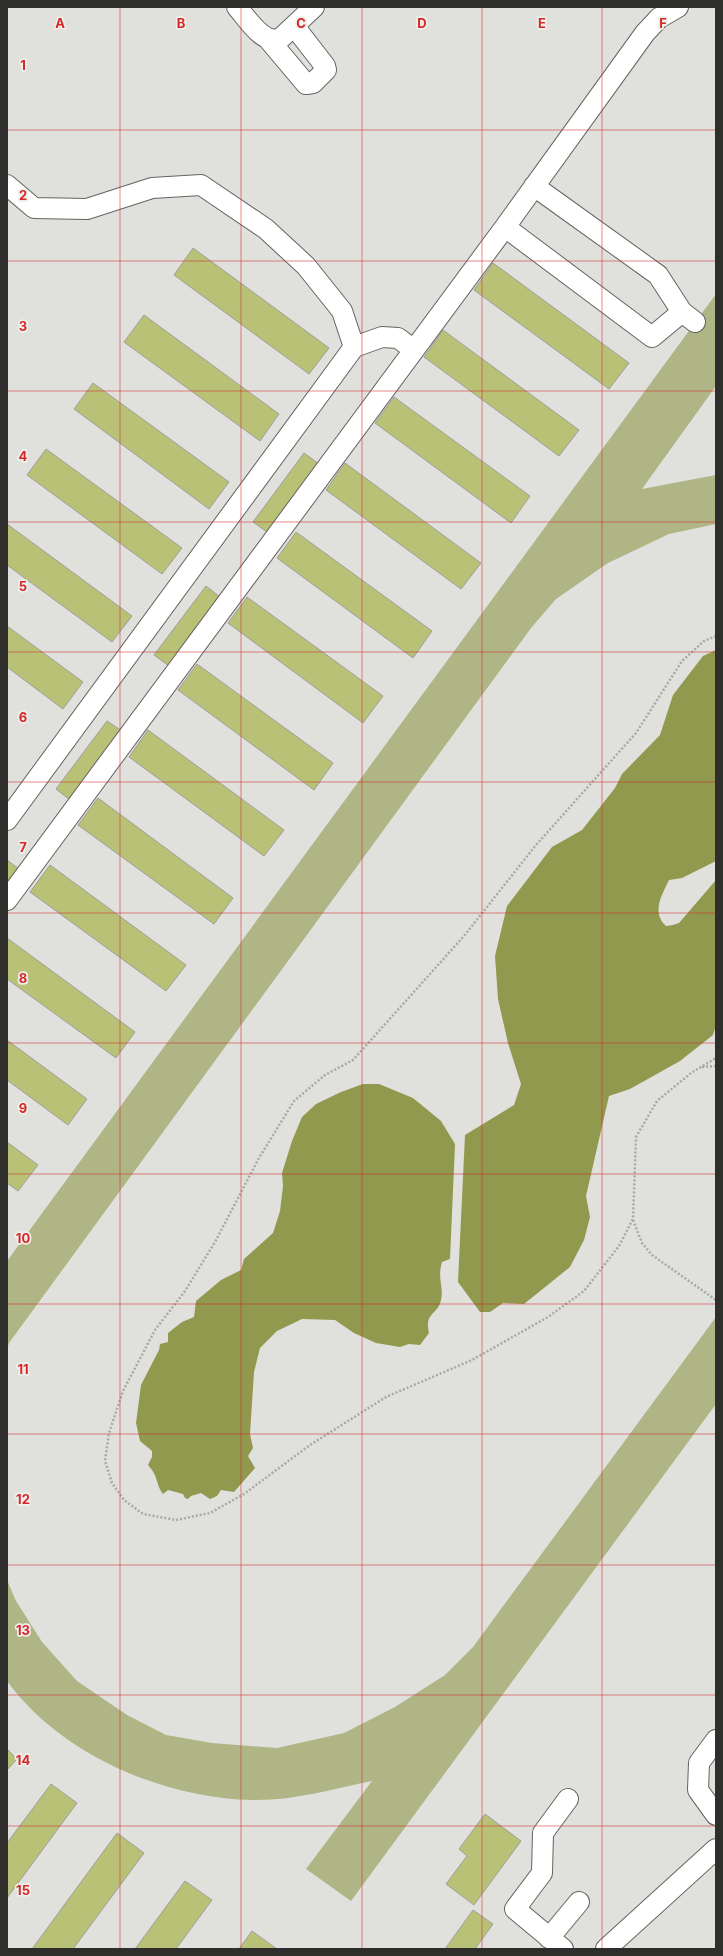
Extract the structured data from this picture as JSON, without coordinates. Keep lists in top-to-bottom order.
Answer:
{
  "grid": {
    "columns": [
      "A",
      "B",
      "C",
      "D",
      "E",
      "F"
    ],
    "rows": [
      "1",
      "2",
      "3",
      "4",
      "5",
      "6",
      "7",
      "8",
      "9",
      "10",
      "11",
      "12",
      "13",
      "14",
      "15"
    ]
  }
}
